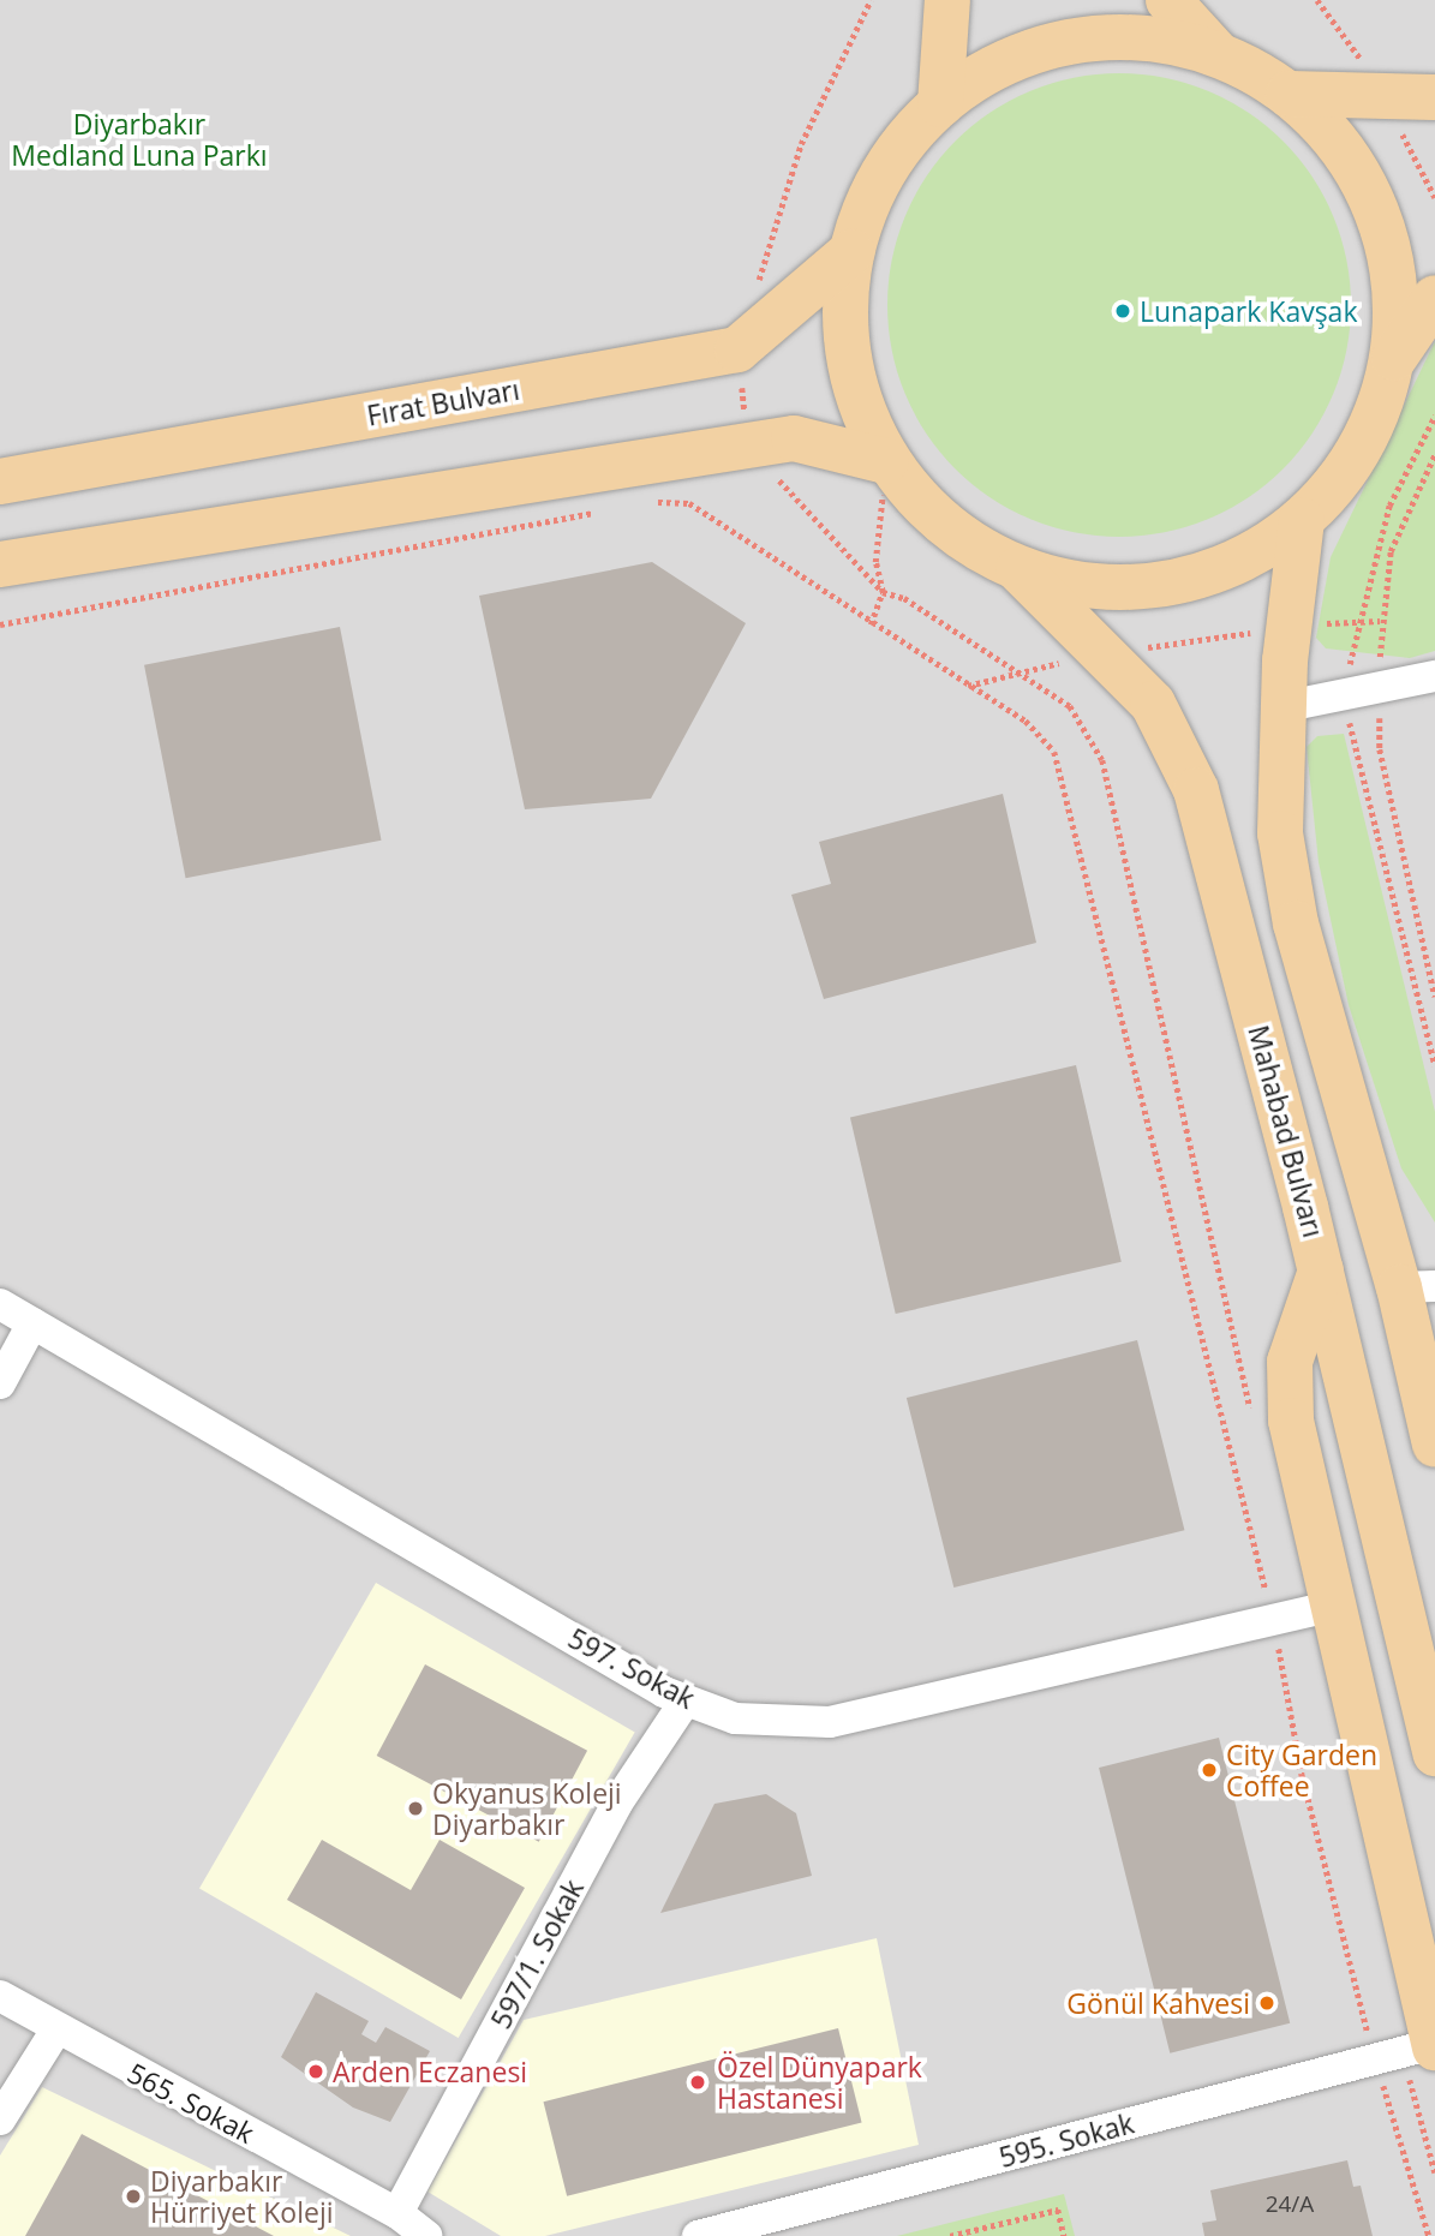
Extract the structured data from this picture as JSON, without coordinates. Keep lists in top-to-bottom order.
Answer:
{
  "streets": {
    "main road": ["Fırat Bulvarı", "Mahabad Bulvarı"],
    "street": [
      "597. Sokak",
      "597/1. Sokak",
      "565. Sokak",
      "595. Sokak"
    ]
  },
  "crossings": [
    ["597. Sokak", "597/1. Sokak"],
    ["597/1. Sokak", "565. Sokak"]
  ],
  "parks": ["Diyarbakır Medland Luna Parkı"],
  "places": [
    "Lunapark Kavşak",
    "City Garden Coffee",
    "Okyanus Koleji Diyarbakır",
    "Gönül Kahvesi",
    "Arden Eczanesi",
    "Özel Dünyapark Hastanesi",
    "Diyarbakır Hürriyet Koleji"
  ],
  "house_numbers": ["24/A"]
}
